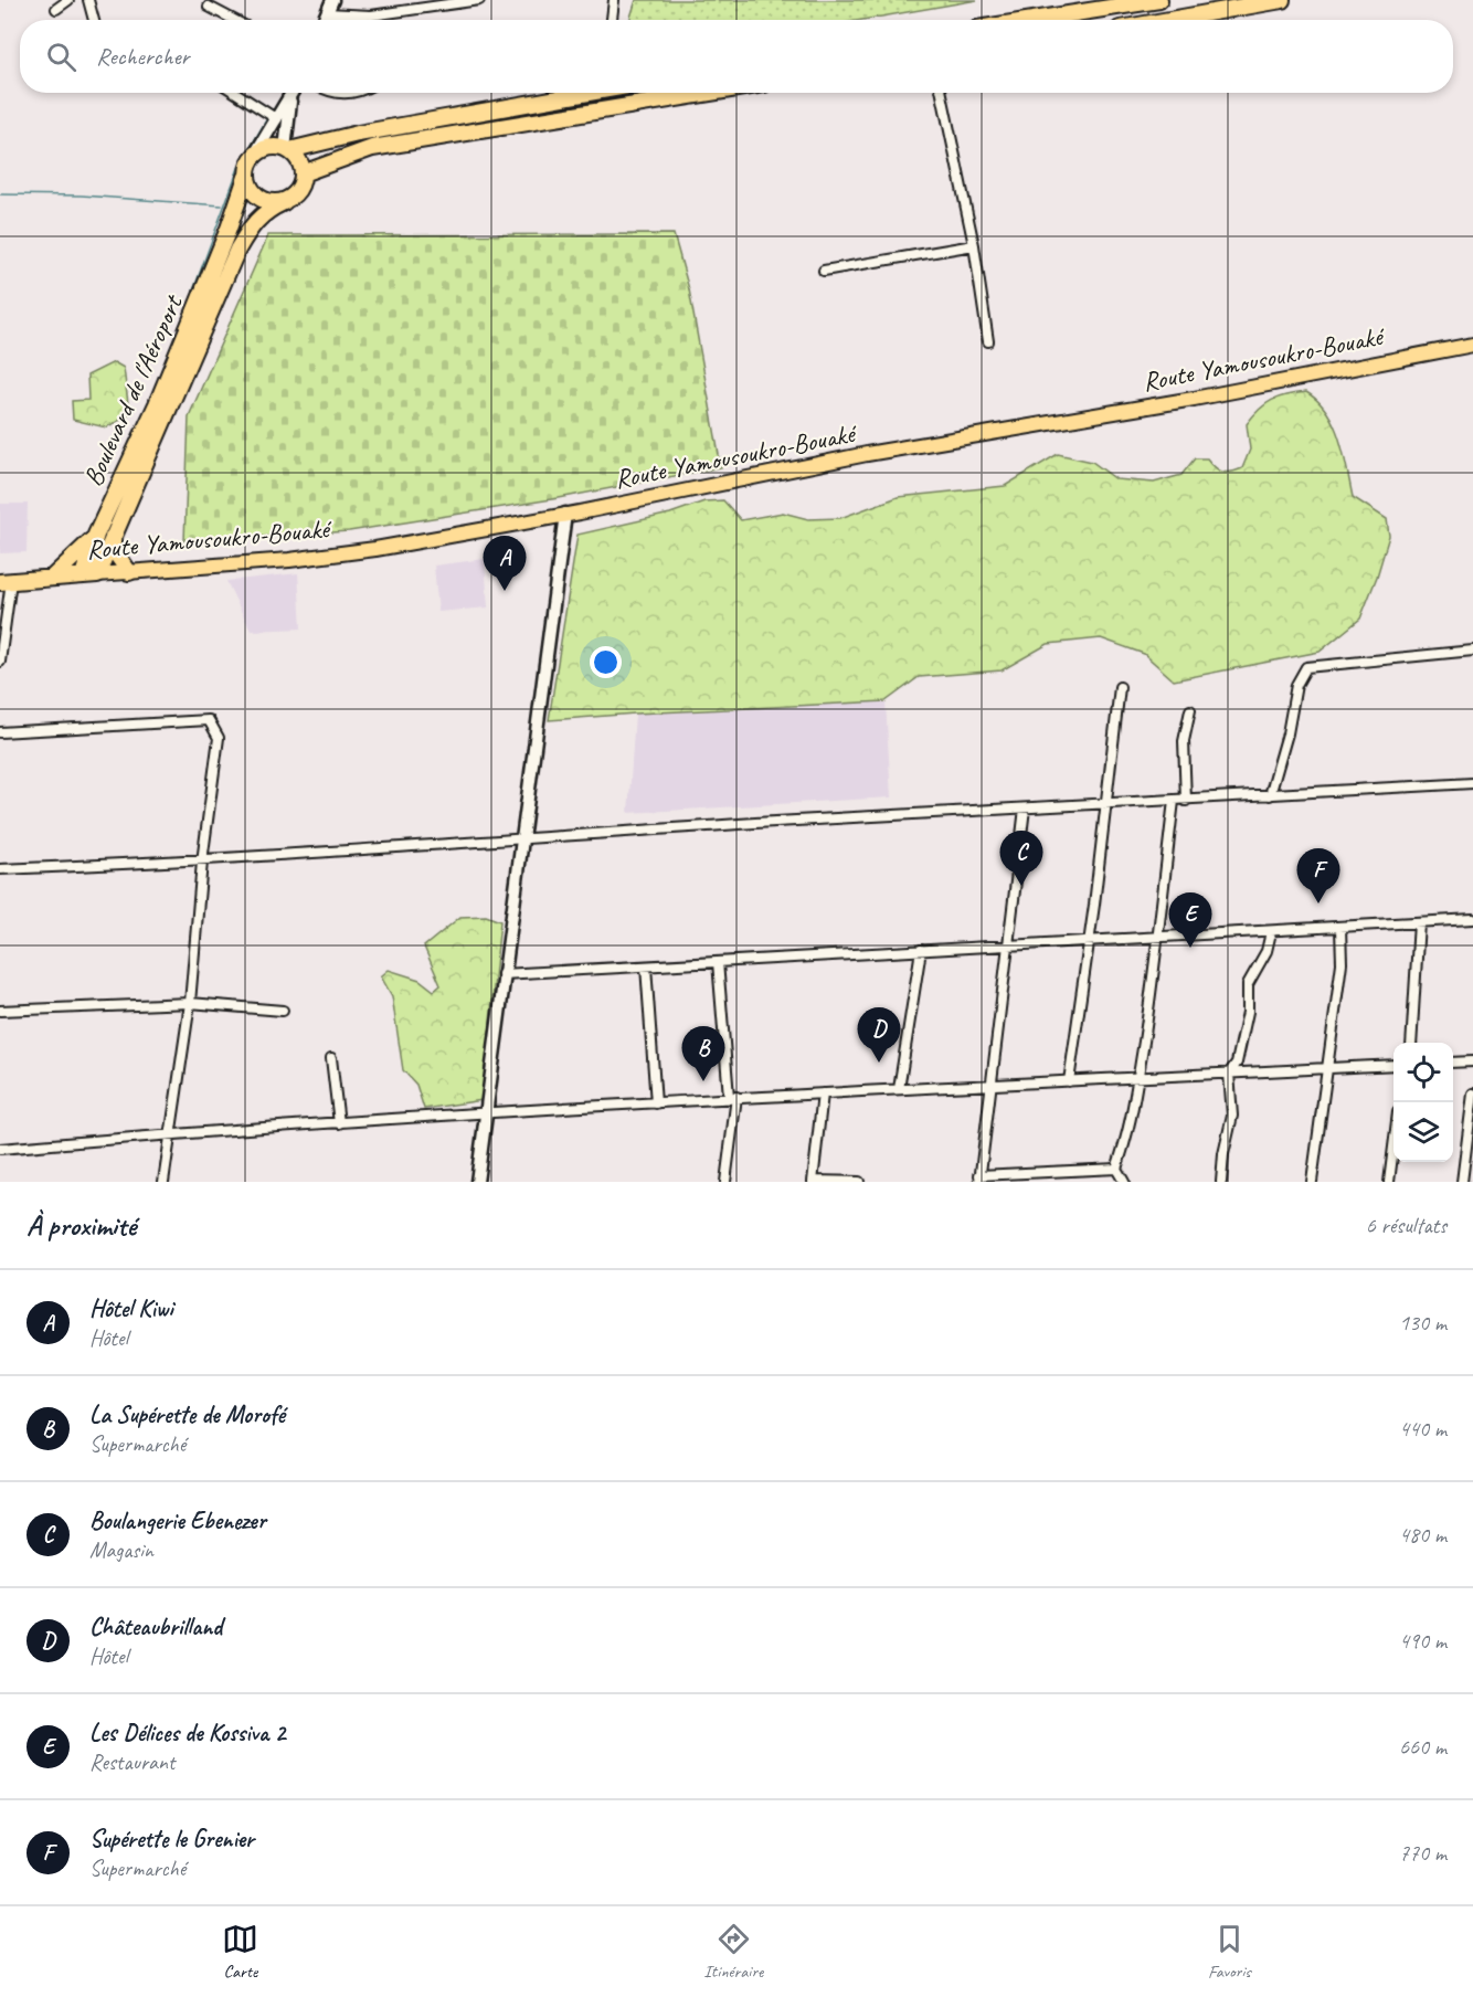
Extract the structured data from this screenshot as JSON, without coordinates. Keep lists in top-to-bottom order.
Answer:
{
  "streets": {
    "highway": ["Route Yamousoukro-Bouaké", "Boulevard de l'Aéroport"]
  },
  "crossings": [
    ["Route Yamousoukro-Bouaké", "Boulevard de l'Aéroport"]
  ],
  "page": {
    "search": "Rechercher",
    "pins": [
      "A",
      "C",
      "F",
      "E",
      "D",
      "B"
    ],
    "heading": ["À proximité", "6 résultats"],
    "list": [
      {
        "mark": "A",
        "name": "Hôtel Kiwi",
        "note": "Hôtel",
        "value": "130 m"
      },
      {
        "mark": "B",
        "name": "La Supérette de Morofé",
        "note": "Supermarché",
        "value": "440 m"
      },
      {
        "mark": "C",
        "name": "Boulangerie Ebenezer",
        "note": "Magasin",
        "value": "480 m"
      },
      {
        "mark": "D",
        "name": "Châteaubrilland",
        "note": "Hôtel",
        "value": "490 m"
      },
      {
        "mark": "E",
        "name": "Les Délices de Kossiva 2",
        "note": "Restaurant",
        "value": "660 m"
      },
      {
        "mark": "F",
        "name": "Supérette le Grenier",
        "note": "Supermarché",
        "value": "770 m"
      }
    ],
    "nav": ["Carte", "Itinéraire", "Favoris"]
  }
}
